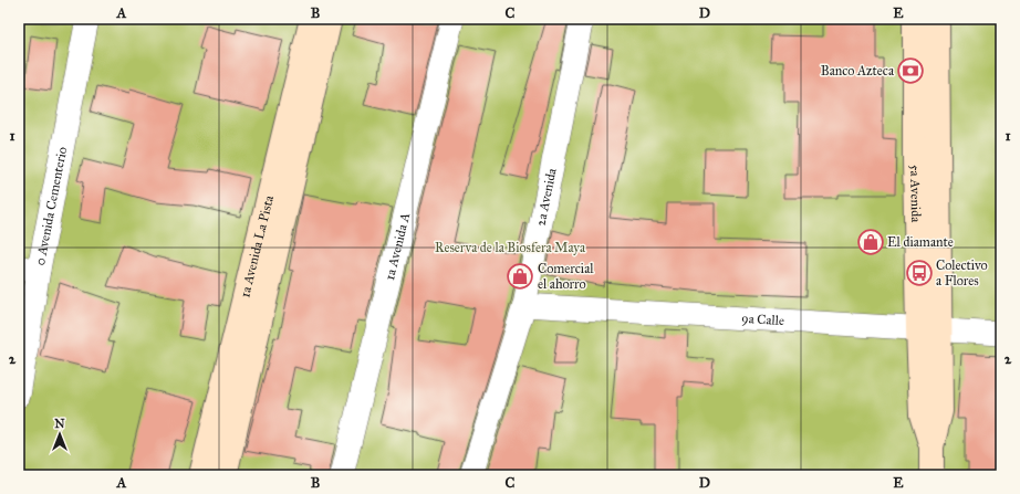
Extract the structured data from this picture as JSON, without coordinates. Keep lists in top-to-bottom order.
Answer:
{
  "streets": {
    "street": [
      "5a Avenida",
      "2a Avenida",
      "0 Avenida Cementerio",
      "1a Avenida La Pista",
      "1a Avenida A",
      "9a Calle"
    ]
  },
  "crossings": [
    ["5a Avenida", "9a Calle"],
    ["2a Avenida", "9a Calle"]
  ],
  "parks": ["Reserva de la Biosfera Maya"],
  "places": {
    "bank": ["Banco Azteca"],
    "shop": ["El diamante", "Comercial el ahorro"],
    "bus stop": ["Colectivo a Flores"]
  },
  "north": "top",
  "grid": {
    "columns": [
      "A",
      "B",
      "C",
      "D",
      "E"
    ],
    "rows": ["1", "2"]
  }
}
